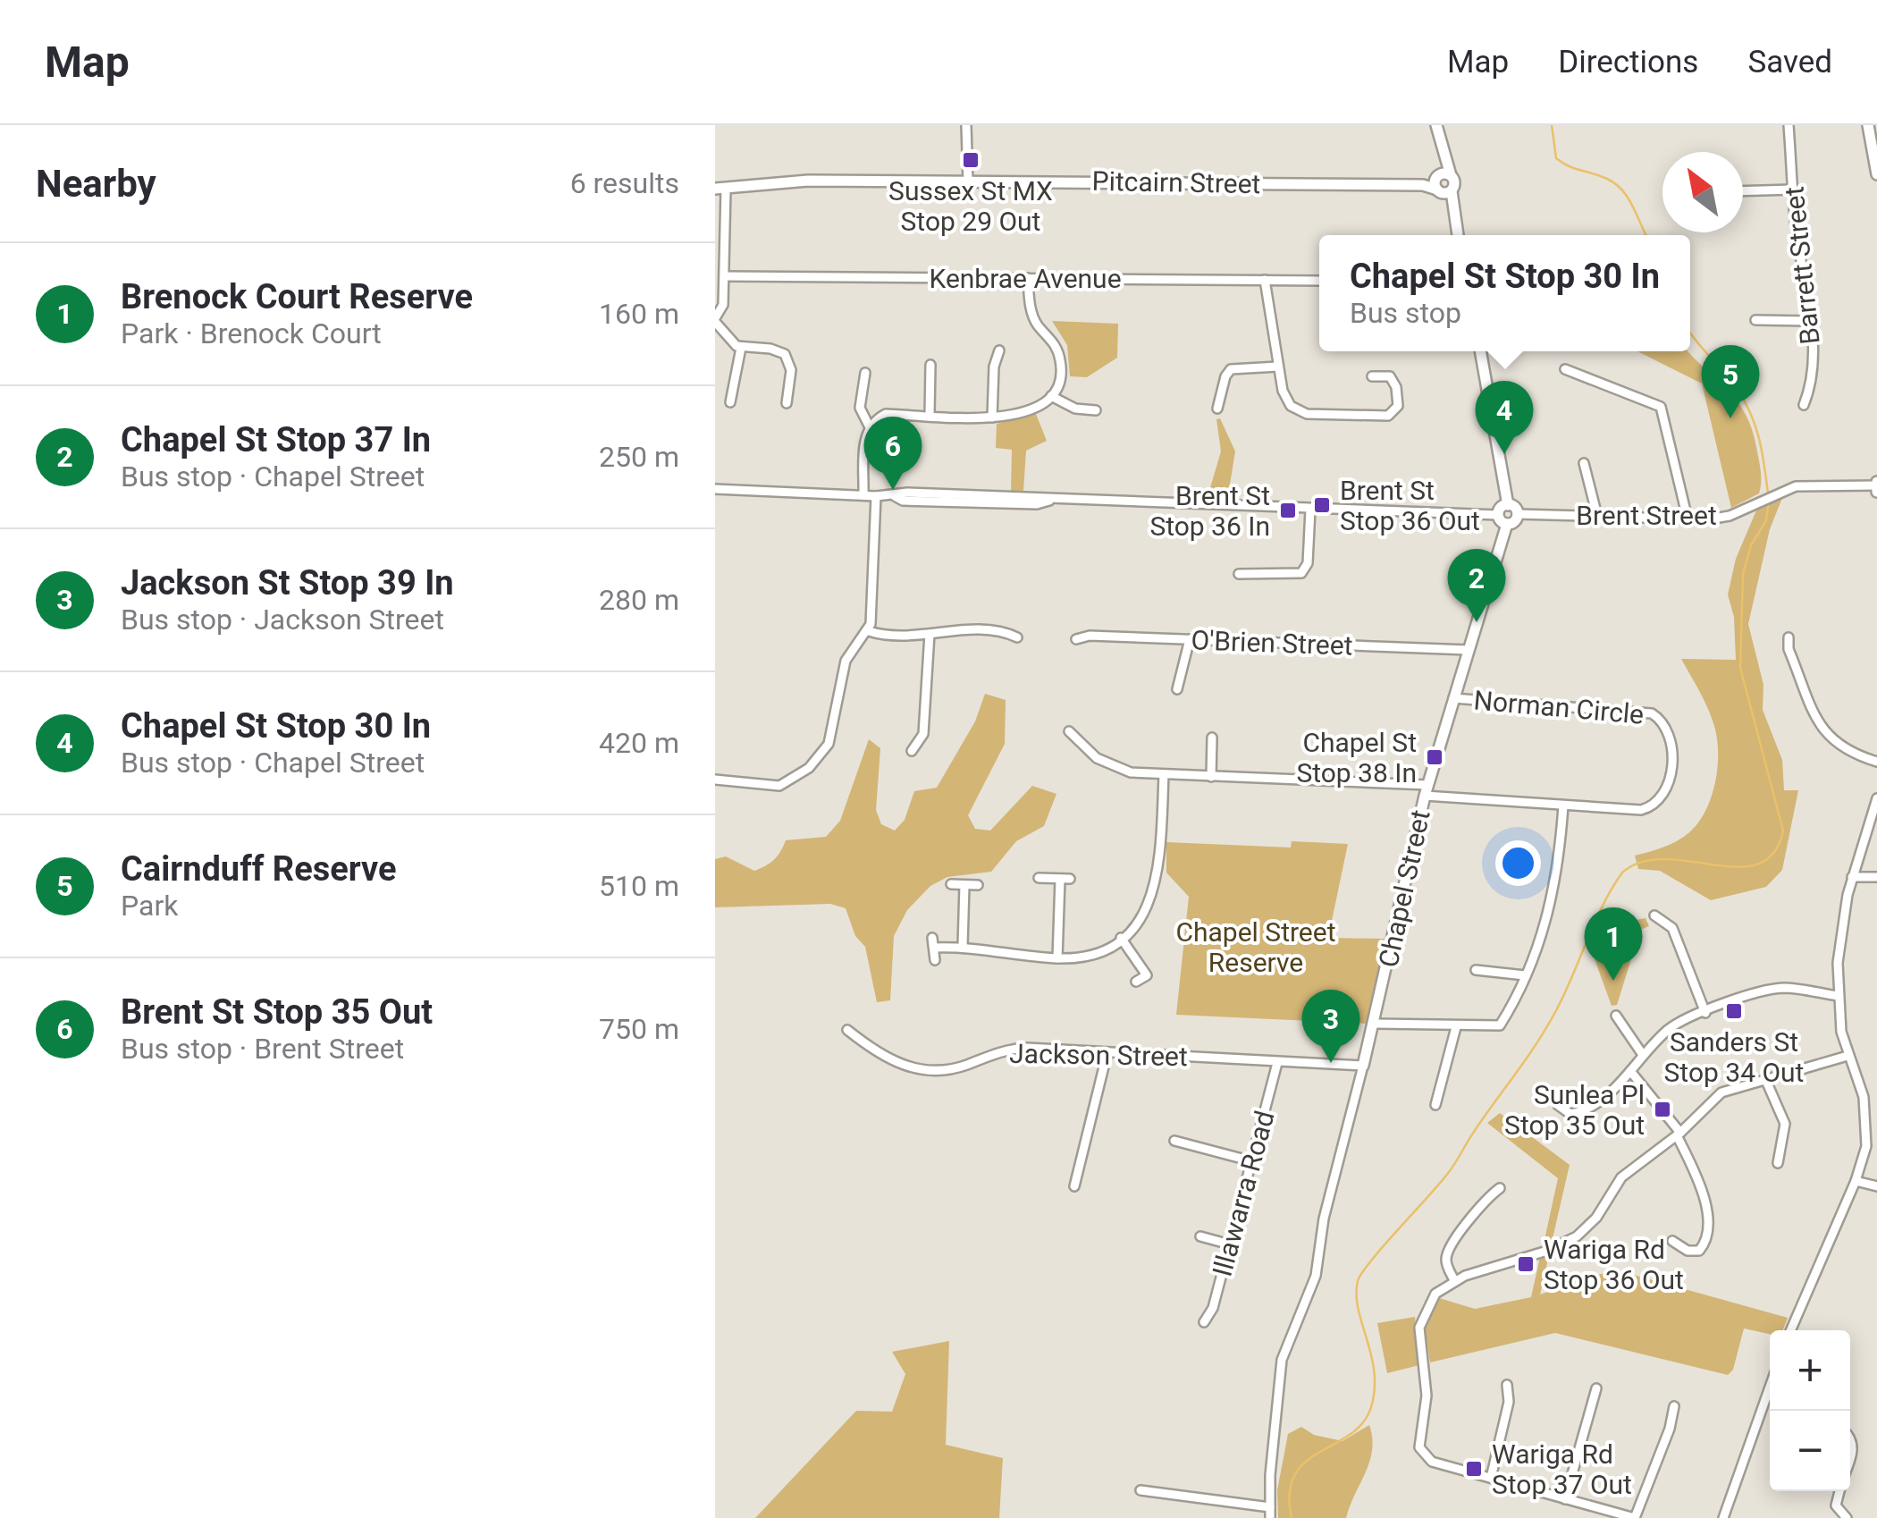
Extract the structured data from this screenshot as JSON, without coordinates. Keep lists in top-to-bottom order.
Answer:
{
  "streets": {
    "street": [
      "Pitcairn Street",
      "Barrett Street",
      "Kenbrae Avenue",
      "Brent Street",
      "O'Brien Street",
      "Norman Circle",
      "Chapel Street",
      "Jackson Street",
      "Illawarra Road"
    ]
  },
  "crossings": [
    ["O'Brien Street", "Chapel Street"],
    ["Norman Circle", "Chapel Street"],
    ["Chapel Street", "Jackson Street"],
    ["Jackson Street", "Illawarra Road"]
  ],
  "parks": ["Chapel Street Reserve"],
  "places": {
    "transit": [
      "Sussex St MX Stop 29 Out",
      "Brent St Stop 36 Out",
      "Brent St Stop 36 In",
      "Chapel St Stop 38 In",
      "Sanders St Stop 34 Out",
      "Sunlea Pl Stop 35 Out",
      "Wariga Rd Stop 36 Out",
      "Wariga Rd Stop 37 Out"
    ]
  },
  "north": "top left",
  "page": {
    "header": "Map",
    "nav": ["Map", "Directions", "Saved"],
    "heading": ["Nearby", "6 results"],
    "popup": ["Chapel St Stop 30 In", "Bus stop"],
    "list": [
      {
        "mark": "1",
        "name": "Brenock Court Reserve",
        "note": "Park · Brenock Court",
        "value": "160 m"
      },
      {
        "mark": "2",
        "name": "Chapel St Stop 37 In",
        "note": "Bus stop · Chapel Street",
        "value": "250 m"
      },
      {
        "mark": "3",
        "name": "Jackson St Stop 39 In",
        "note": "Bus stop · Jackson Street",
        "value": "280 m"
      },
      {
        "mark": "4",
        "name": "Chapel St Stop 30 In",
        "note": "Bus stop · Chapel Street",
        "value": "420 m"
      },
      {
        "mark": "5",
        "name": "Cairnduff Reserve",
        "note": "Park",
        "value": "510 m"
      },
      {
        "mark": "6",
        "name": "Brent St Stop 35 Out",
        "note": "Bus stop · Brent Street",
        "value": "750 m"
      }
    ],
    "pins": [
      "5",
      "4",
      "6",
      "2",
      "1",
      "3"
    ],
    "map_buttons": ["+", "−"]
  }
}
